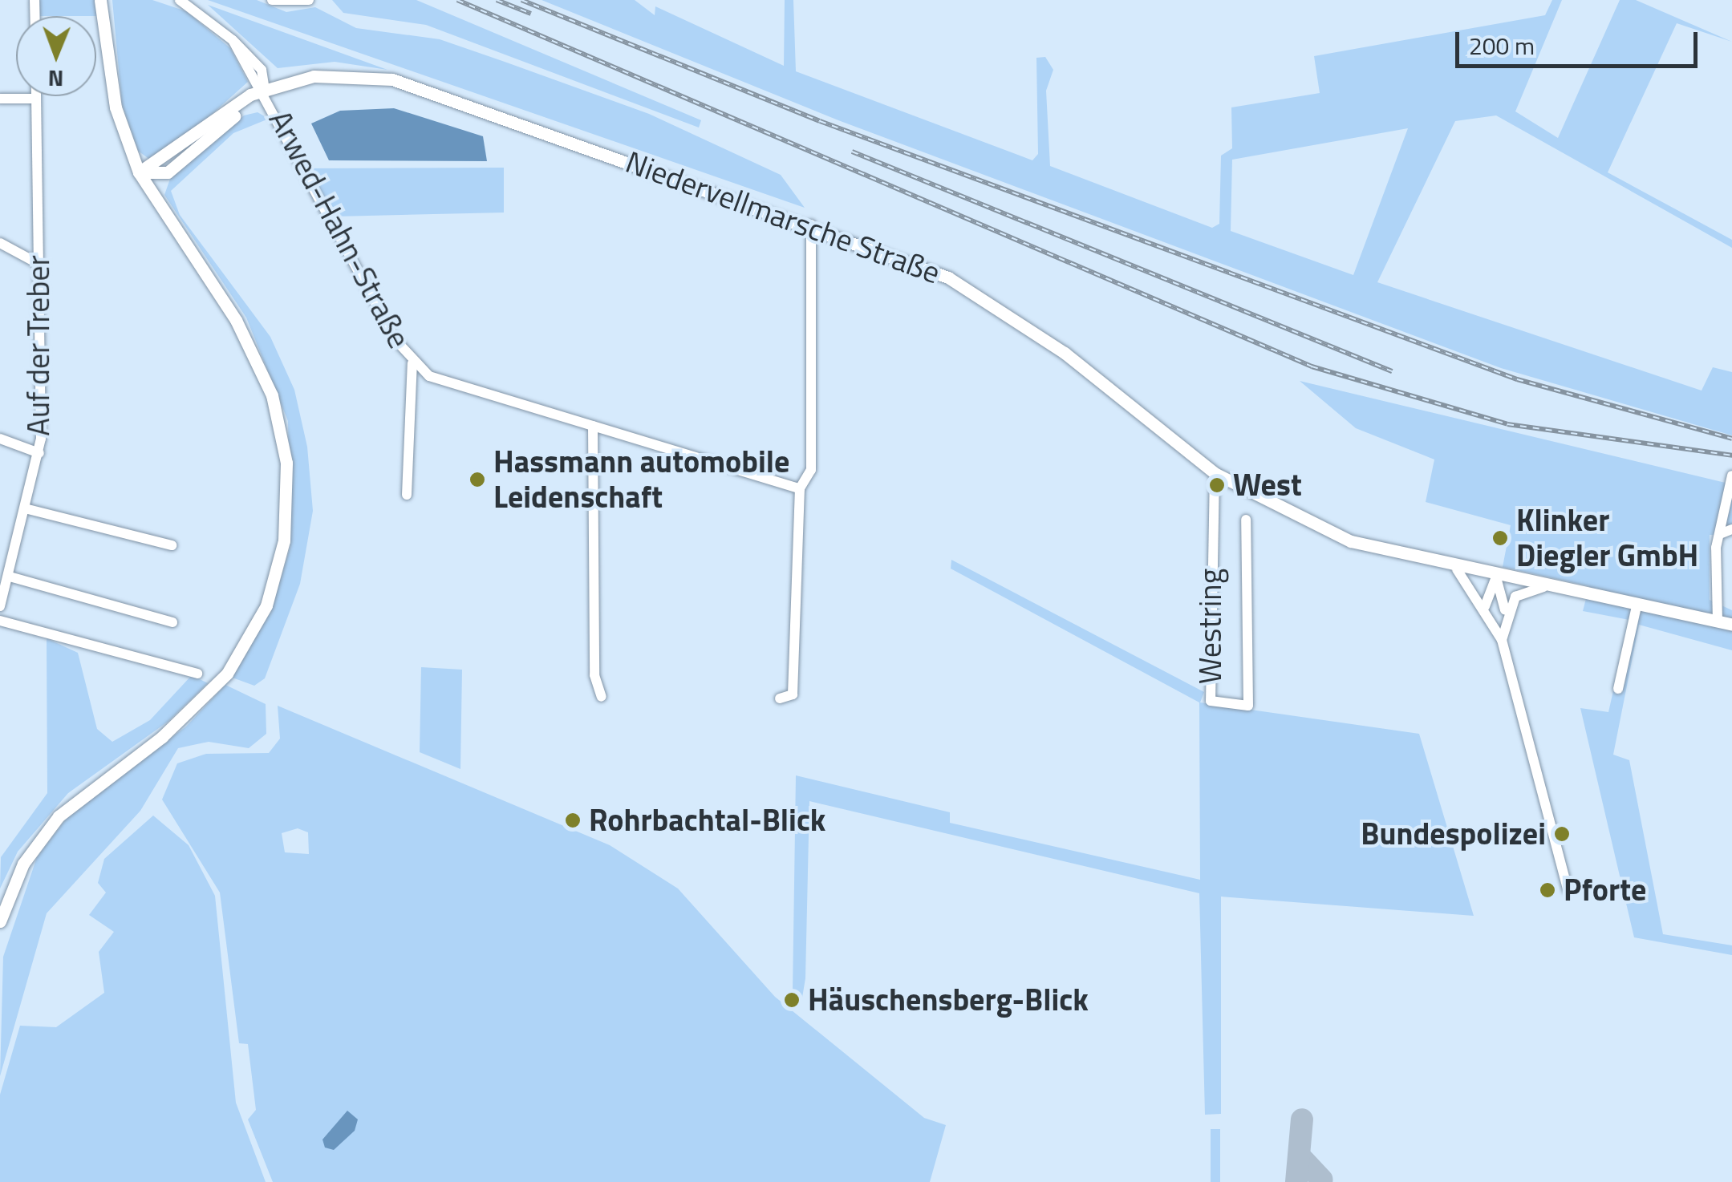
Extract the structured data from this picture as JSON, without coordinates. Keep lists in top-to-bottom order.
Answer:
{
  "streets": {
    "main road": ["Niedervellmarsche Straße"],
    "street": ["Arwed-Hahn-Straße", "Auf der Treber", "Westring"]
  },
  "crossings": [
    ["Niedervellmarsche Straße", "Arwed-Hahn-Straße"],
    ["Niedervellmarsche Straße", "Westring"]
  ],
  "places": [
    "Hassmann automobile Leidenschaft",
    "West",
    "Klinker Diegler GmbH",
    "Rohrbachtal-Blick",
    "Bundespolizei",
    "Pforte",
    "Häuschensberg-Blick"
  ],
  "scale_bar": "200 m",
  "north": "bottom"
}
